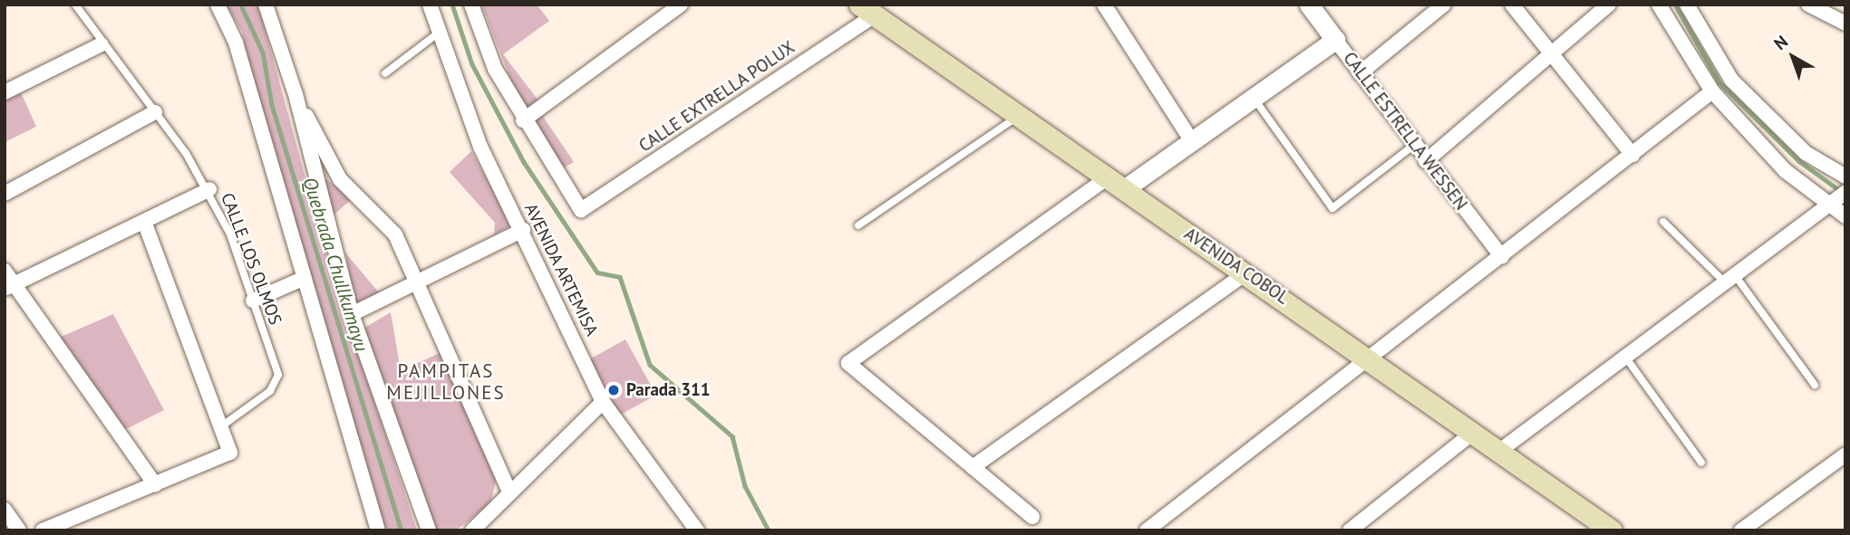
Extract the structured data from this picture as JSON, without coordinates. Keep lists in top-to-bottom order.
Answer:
{
  "streets": {
    "main road": ["AVENIDA COBOL"],
    "street": ["CALLE EXTRELLA POLUX", "CALLE ESTRELLA WESSEN", "AVENIDA ARTEMISA"],
    "lane": ["CALLE LOS OLMOS"]
  },
  "crossings": [
    ["CALLE EXTRELLA POLUX", "AVENIDA COBOL"]
  ],
  "districts": ["PAMPITAS MEJILLONES"],
  "water": ["Quebrada Chullkumayu"],
  "places": ["Parada 311"],
  "north": "top left"
}
